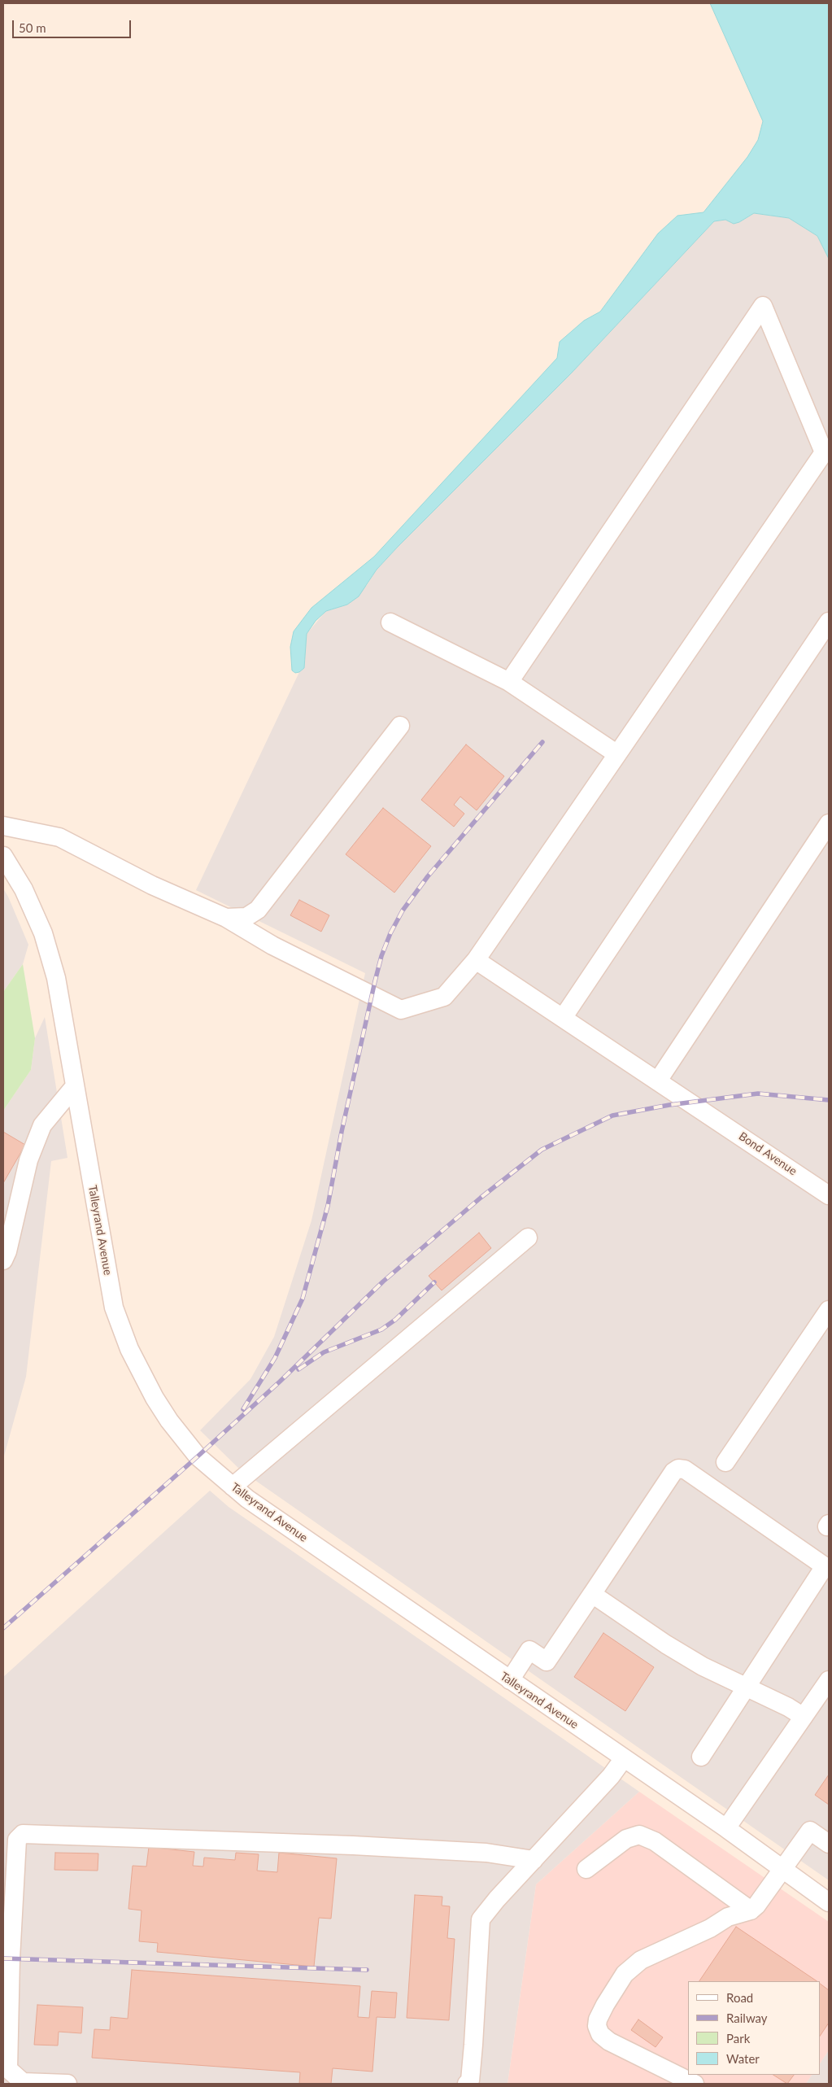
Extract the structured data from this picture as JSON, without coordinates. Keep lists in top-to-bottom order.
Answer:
{
  "streets": {
    "street": ["Bond Avenue", "Talleyrand Avenue"]
  },
  "legend": [
    "Road",
    "Railway",
    "Park",
    "Water"
  ],
  "scale_bar": "50 m"
}
